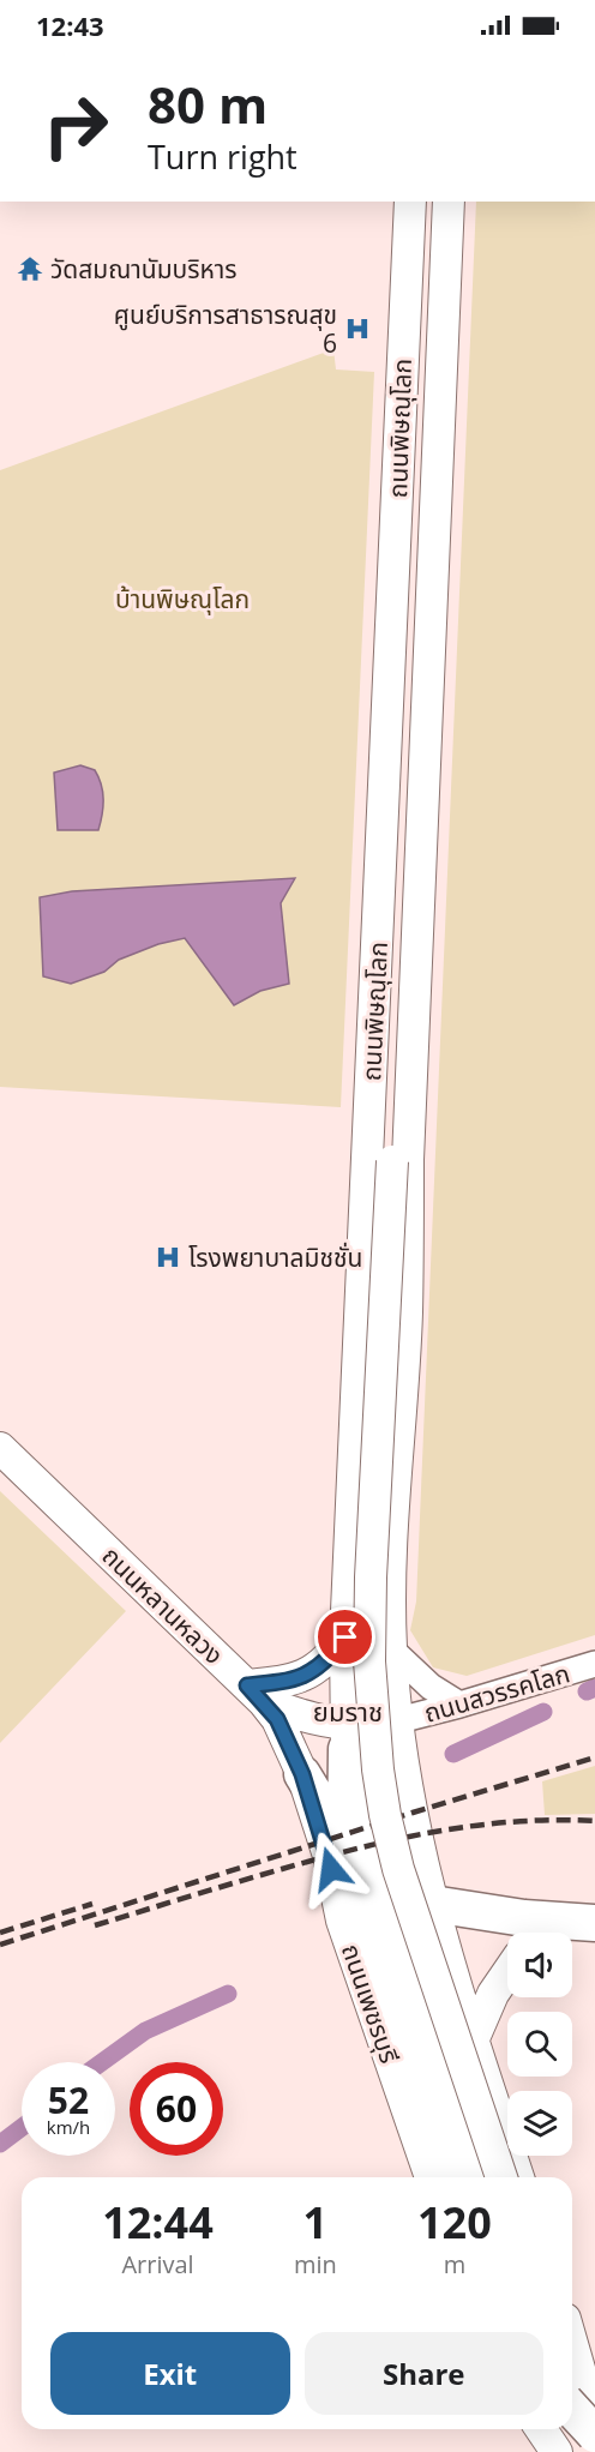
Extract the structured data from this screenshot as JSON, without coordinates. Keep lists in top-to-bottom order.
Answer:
{
  "streets": {
    "main road": ["ถนนพิษณุโลก", "ถนนหลานหลวง", "ถนนเพชรบุรี"],
    "street": ["ถนนสวรรคโลก"]
  },
  "crossings": [
    ["ถนนพิษณุโลก", "ถนนหลานหลวง"],
    ["ถนนพิษณุโลก", "ถนนสวรรคโลก"],
    ["ถนนหลานหลวง", "ถนนสวรรคโลก"],
    ["ถนนหลานหลวง", "ถนนเพชรบุรี"]
  ],
  "districts": ["ยมราช"],
  "parks": ["บ้านพิษณุโลก"],
  "places": {
    "temple": ["วัดสมณานัมบริหาร"],
    "hospital": ["ศูนย์บริการสาธารณสุข 6", "โรงพยาบาลมิชชั่น"]
  },
  "page": {
    "status": "12:43",
    "turn": ["80 m", "Turn right"],
    "speed": "52 km/h",
    "limit": "60",
    "eta": [
      "12:44",
      "Arrival",
      "1",
      "min",
      "120",
      "m"
    ],
    "buttons": ["Exit", "Share"]
  }
}
